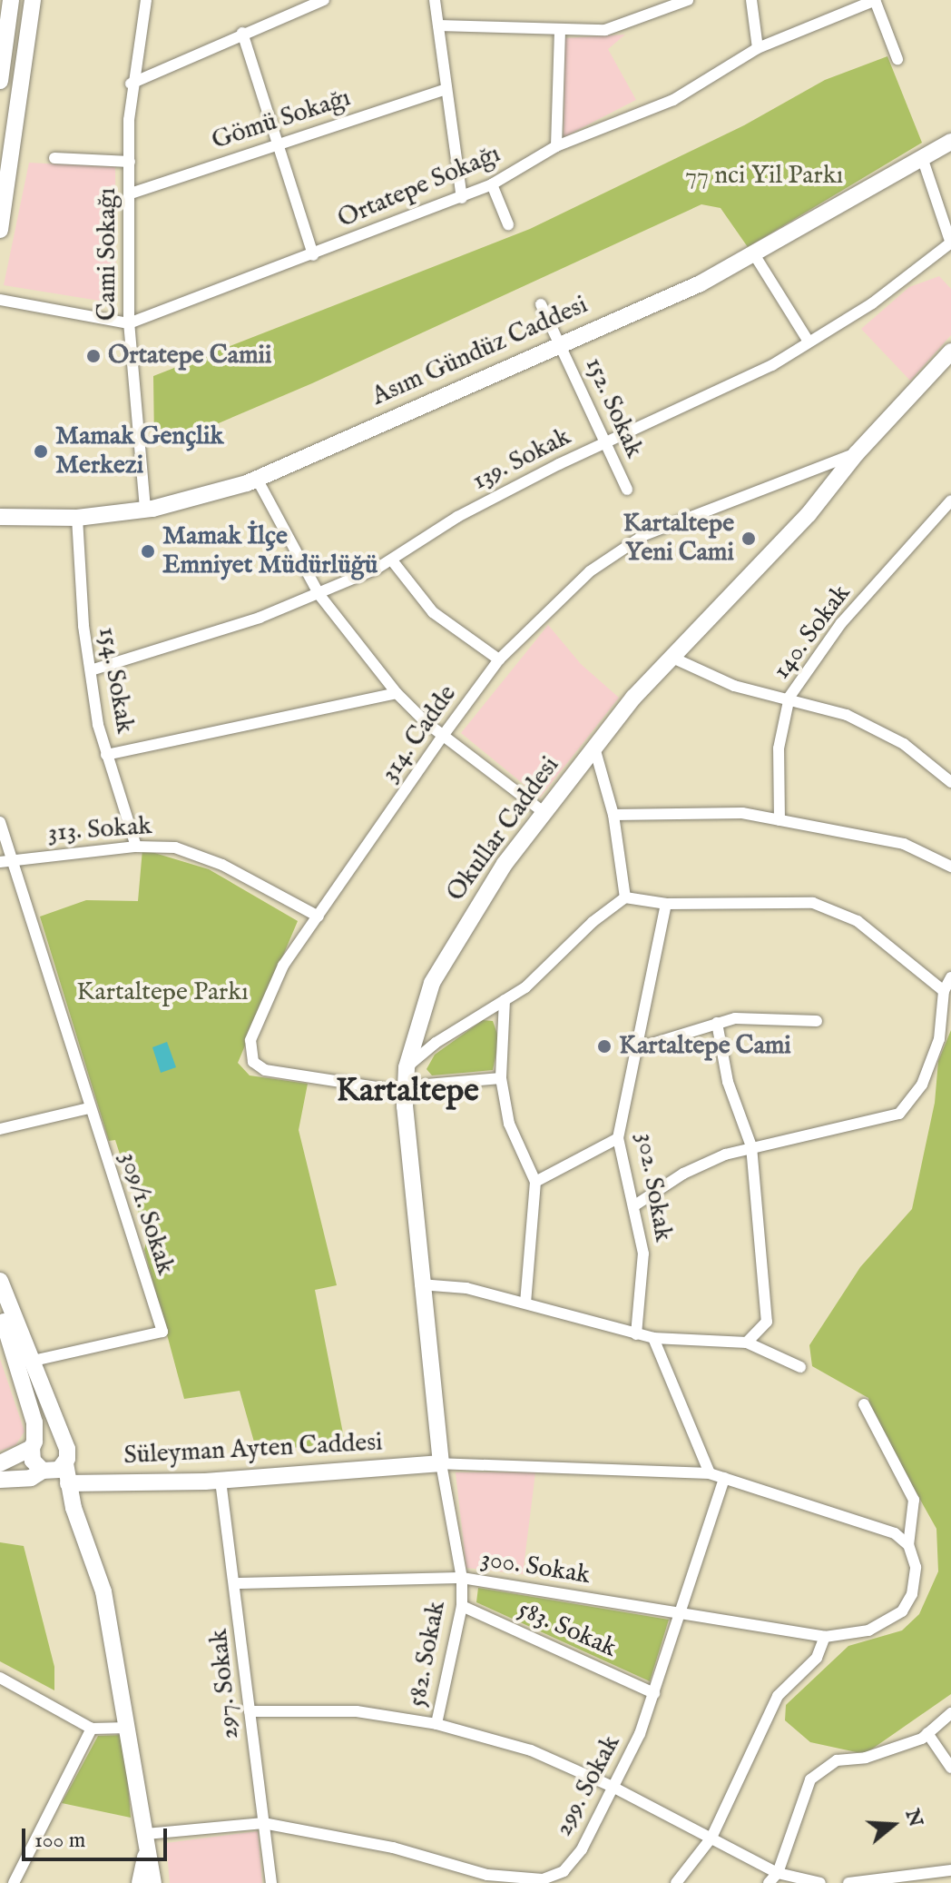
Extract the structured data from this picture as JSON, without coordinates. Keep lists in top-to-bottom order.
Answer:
{
  "streets": {
    "street": [
      "Gömü Sokağı",
      "Ortatepe Sokağı",
      "Cami Sokağı",
      "Asım Gündüz Caddesi",
      "152. Sokak",
      "139. Sokak",
      "140. Sokak",
      "154. Sokak",
      "314. Cadde",
      "Okullar Caddesi",
      "313. Sokak",
      "302. Sokak",
      "309/1. Sokak",
      "Süleyman Ayten Caddesi",
      "300. Sokak",
      "583. Sokak",
      "582. Sokak",
      "297. Sokak",
      "299. Sokak"
    ]
  },
  "crossings": [
    ["Gömü Sokağı", "Cami Sokağı"],
    ["Ortatepe Sokağı", "Cami Sokağı"],
    ["Cami Sokağı", "Asım Gündüz Caddesi"],
    ["Asım Gündüz Caddesi", "152. Sokak"],
    ["Asım Gündüz Caddesi", "154. Sokak"],
    ["152. Sokak", "139. Sokak"],
    ["139. Sokak", "154. Sokak"],
    ["154. Sokak", "313. Sokak"],
    ["314. Cadde", "Okullar Caddesi"],
    ["314. Cadde", "313. Sokak"],
    ["Okullar Caddesi", "Süleyman Ayten Caddesi"],
    ["Okullar Caddesi", "582. Sokak"],
    ["313. Sokak", "309/1. Sokak"],
    ["Süleyman Ayten Caddesi", "582. Sokak"],
    ["Süleyman Ayten Caddesi", "297. Sokak"],
    ["300. Sokak", "582. Sokak"],
    ["300. Sokak", "297. Sokak"],
    ["300. Sokak", "299. Sokak"],
    ["583. Sokak", "582. Sokak"],
    ["583. Sokak", "299. Sokak"],
    ["297. Sokak", "299. Sokak"]
  ],
  "districts": ["Kartaltepe"],
  "parks": ["77 nci Yil Parkı", "Kartaltepe Parkı"],
  "places": [
    "Ortatepe Camii",
    "Mamak Gençlik Merkezi",
    "Kartaltepe Yeni Cami",
    "Mamak İlçe Emniyet Müdürlüğü",
    "Kartaltepe Cami"
  ],
  "scale_bar": "100 m",
  "north": "right"
}
